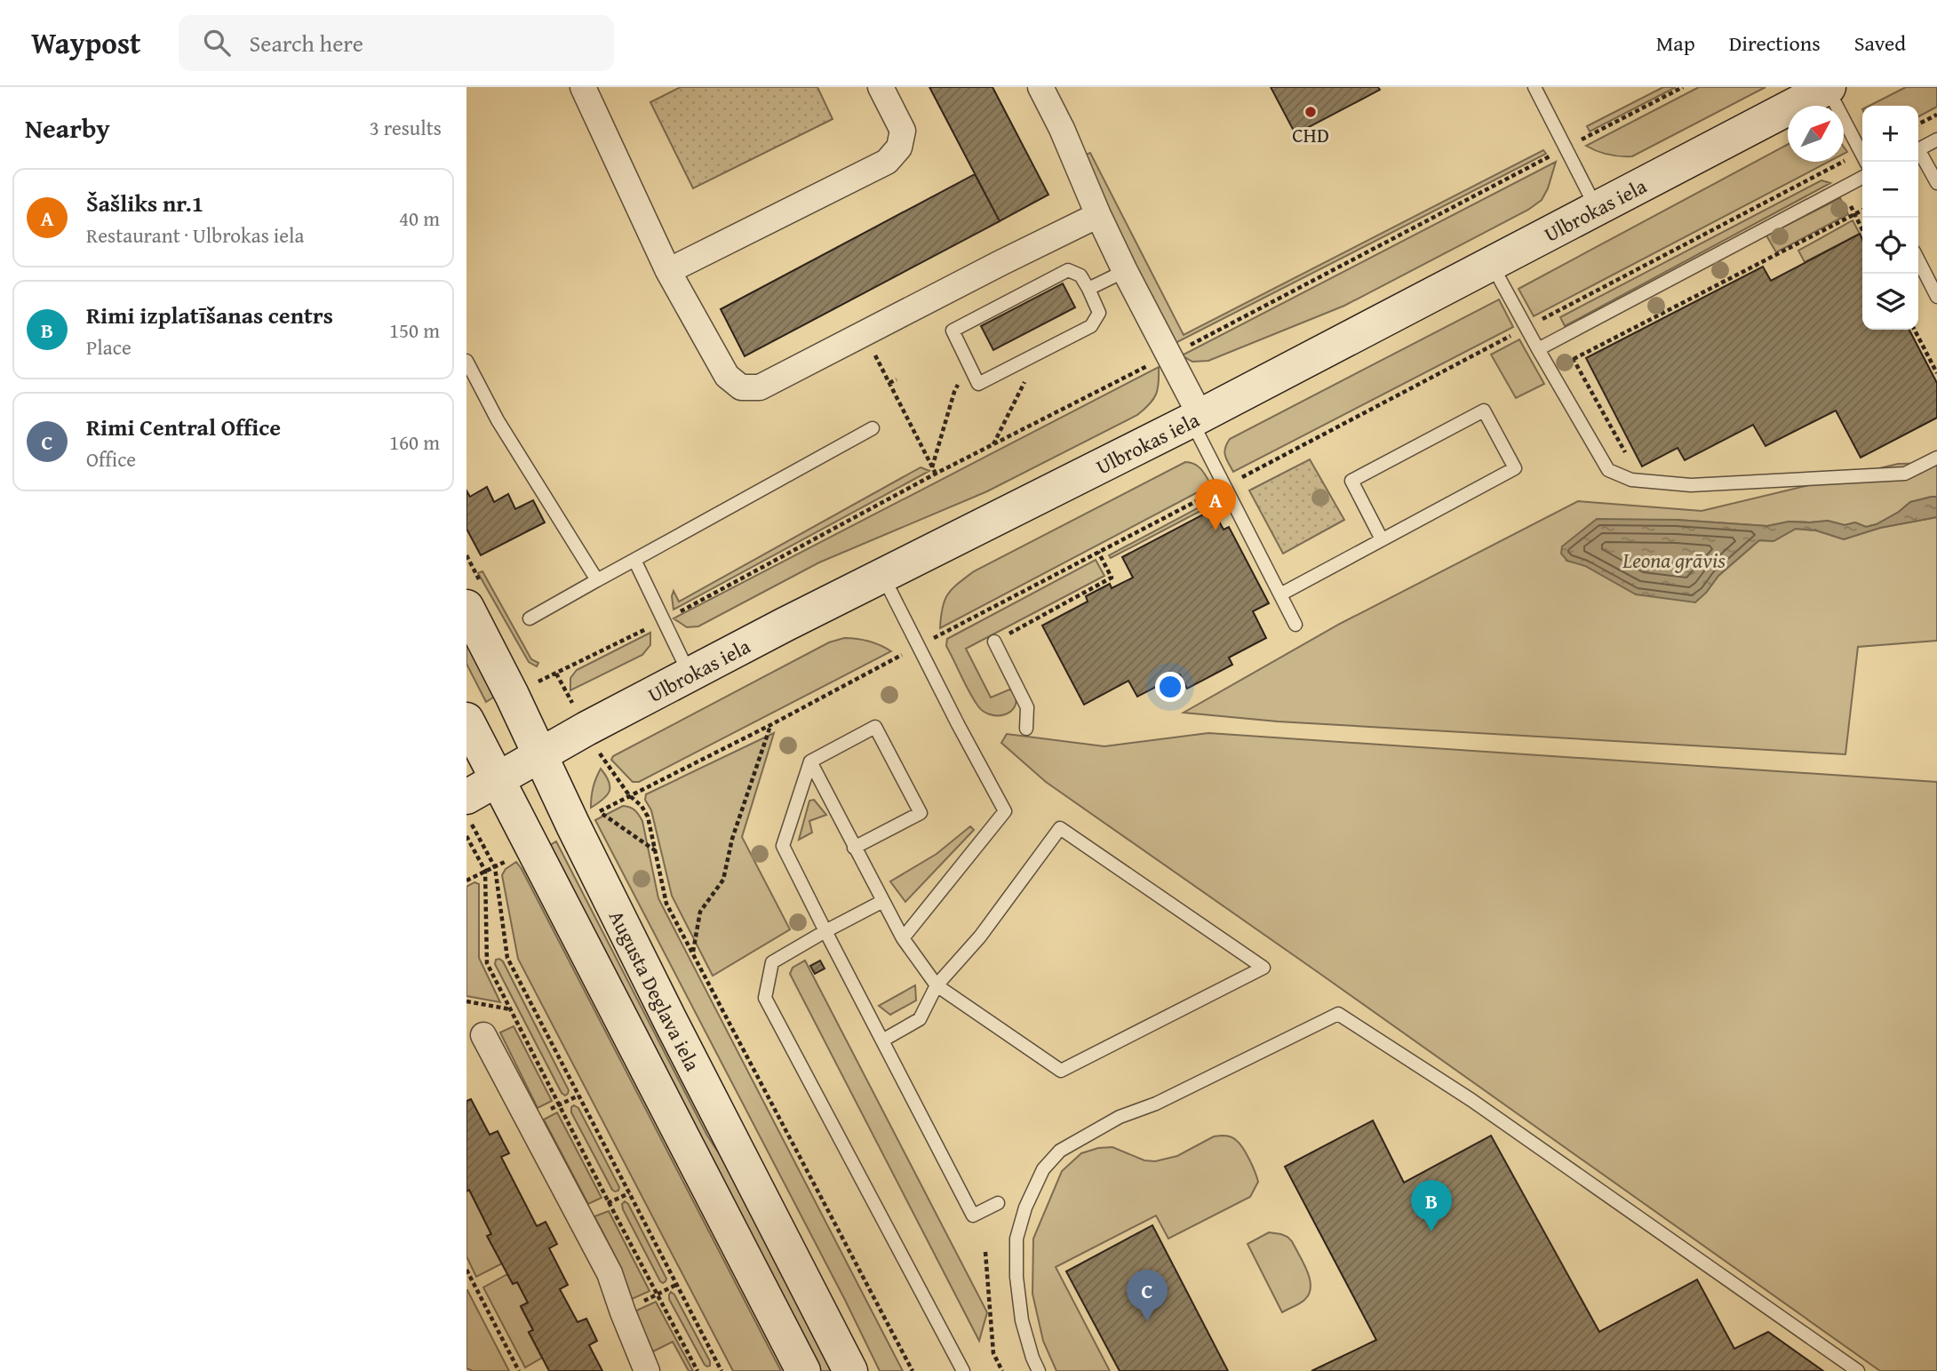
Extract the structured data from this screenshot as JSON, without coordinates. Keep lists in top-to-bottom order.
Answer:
{
  "streets": {
    "main road": ["Ulbrokas iela", "Augusta Deglava iela"]
  },
  "crossings": [
    ["Ulbrokas iela", "Augusta Deglava iela"]
  ],
  "water": ["Leona grāvis"],
  "places": ["CHD"],
  "north": "top right",
  "page": {
    "header": "Waypost",
    "search": "Search here",
    "nav": ["Map", "Directions", "Saved"],
    "heading": ["Nearby", "3 results"],
    "map_buttons": ["+", "−"],
    "list": [
      {
        "mark": "A",
        "name": "Šašliks nr.1",
        "note": "Restaurant · Ulbrokas iela",
        "value": "40 m"
      },
      {
        "mark": "B",
        "name": "Rimi izplatīšanas centrs",
        "note": "Place",
        "value": "150 m"
      },
      {
        "mark": "C",
        "name": "Rimi Central Office",
        "note": "Office",
        "value": "160 m"
      }
    ],
    "pins": ["A", "B", "C"]
  }
}
